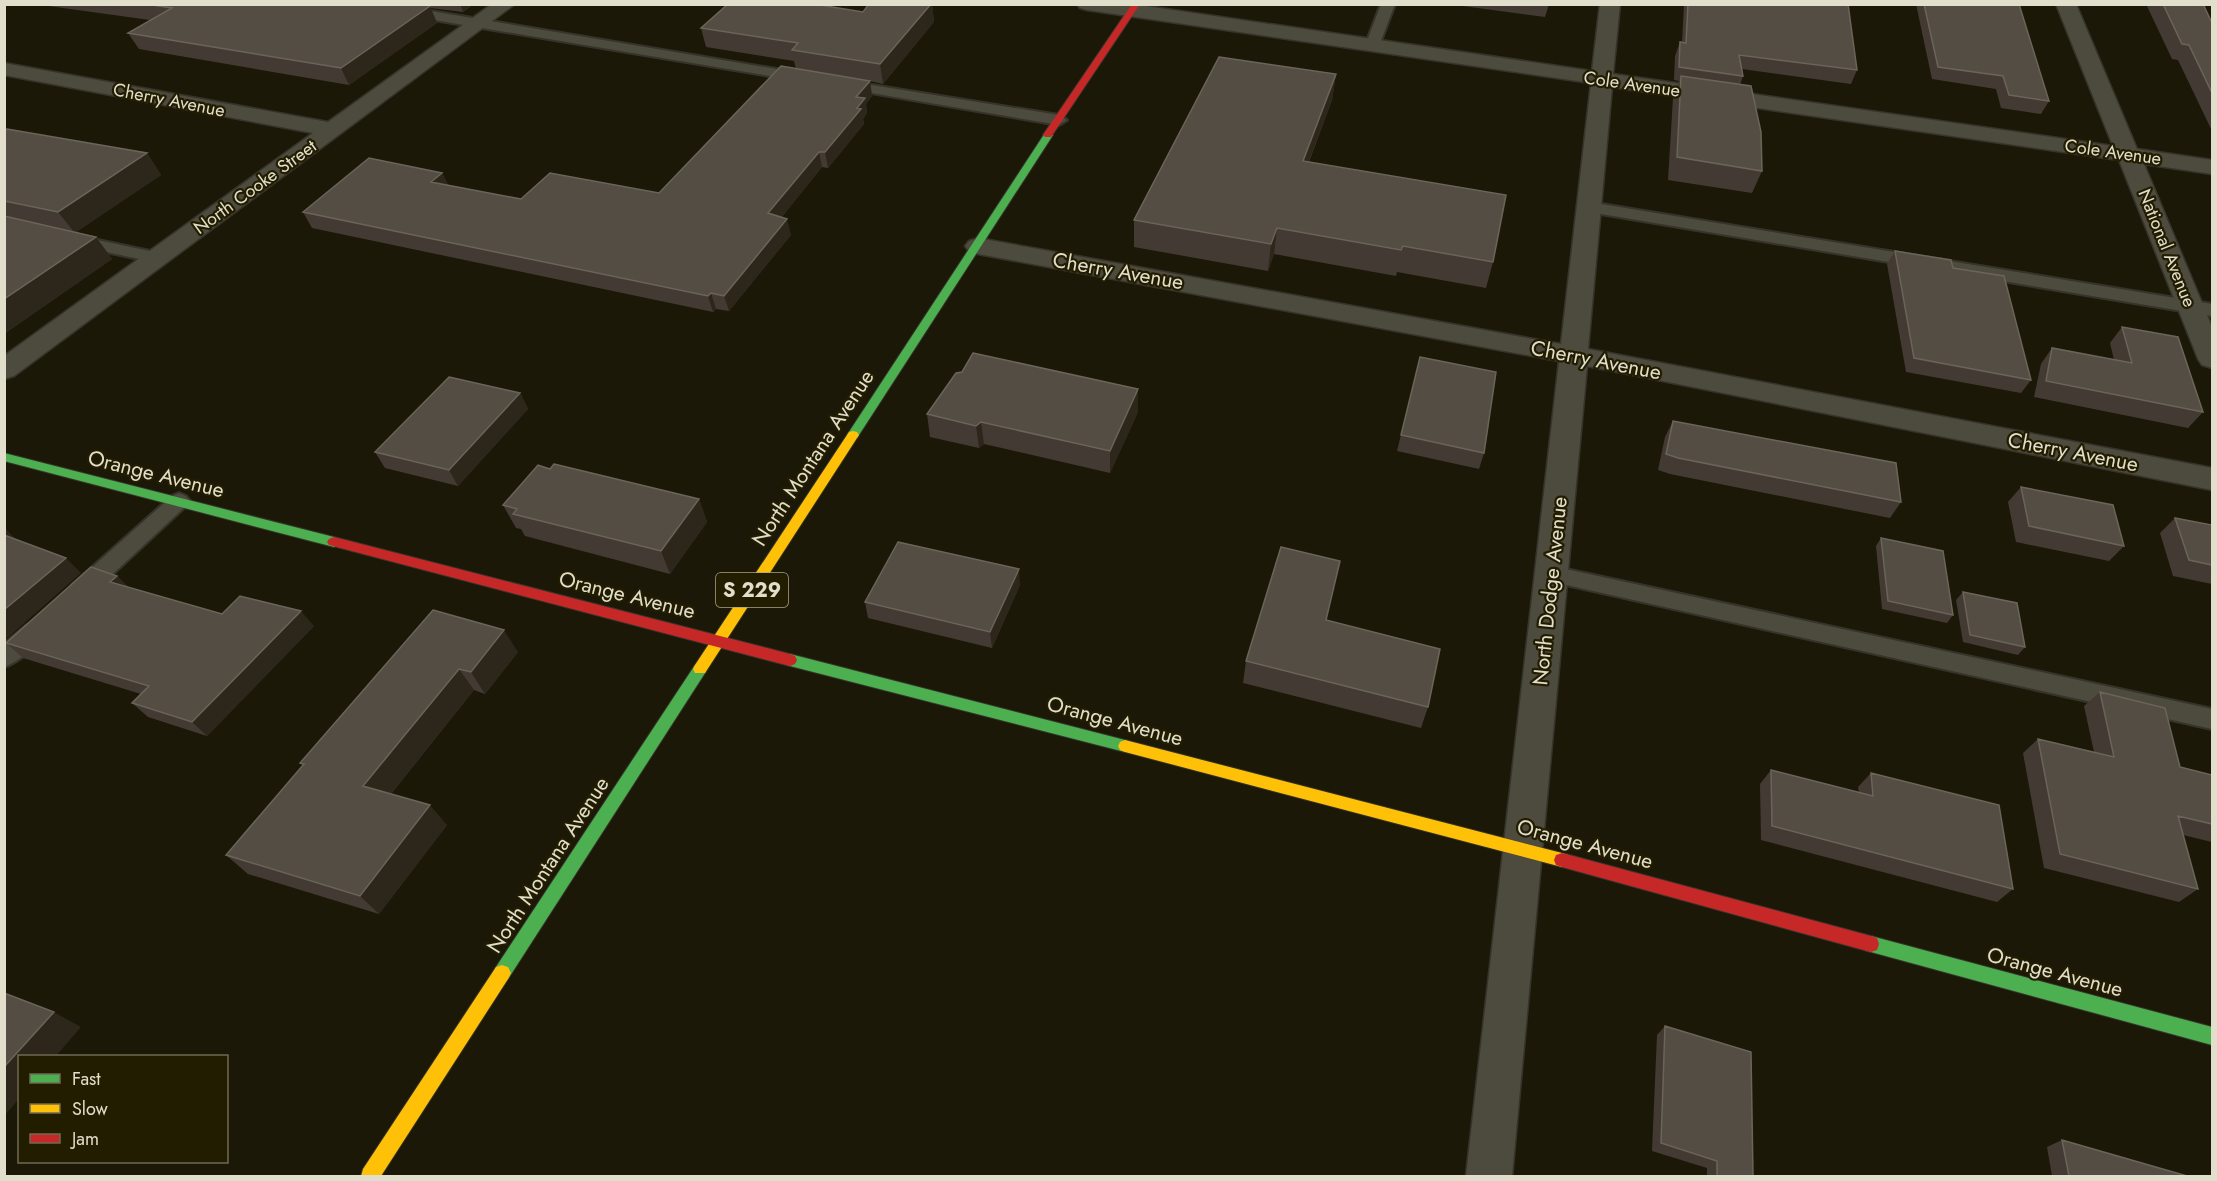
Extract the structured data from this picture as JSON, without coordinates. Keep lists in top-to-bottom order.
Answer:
{
  "streets": {
    "street": [
      "Cole Avenue",
      "Cherry Avenue",
      "North Cooke Street",
      "National Avenue",
      "North Montana Avenue",
      "Orange Avenue",
      "S 229",
      "North Dodge Avenue"
    ]
  },
  "crossings": [
    ["Cole Avenue", "National Avenue"],
    ["Cole Avenue", "North Montana Avenue"],
    ["Cole Avenue", "North Dodge Avenue"],
    ["Cherry Avenue", "North Cooke Street"],
    ["Cherry Avenue", "North Montana Avenue"],
    ["Cherry Avenue", "North Dodge Avenue"],
    ["North Montana Avenue", "Orange Avenue"],
    ["Orange Avenue", "North Dodge Avenue"]
  ],
  "legend": ["Fast", "Slow", "Jam"]
}
